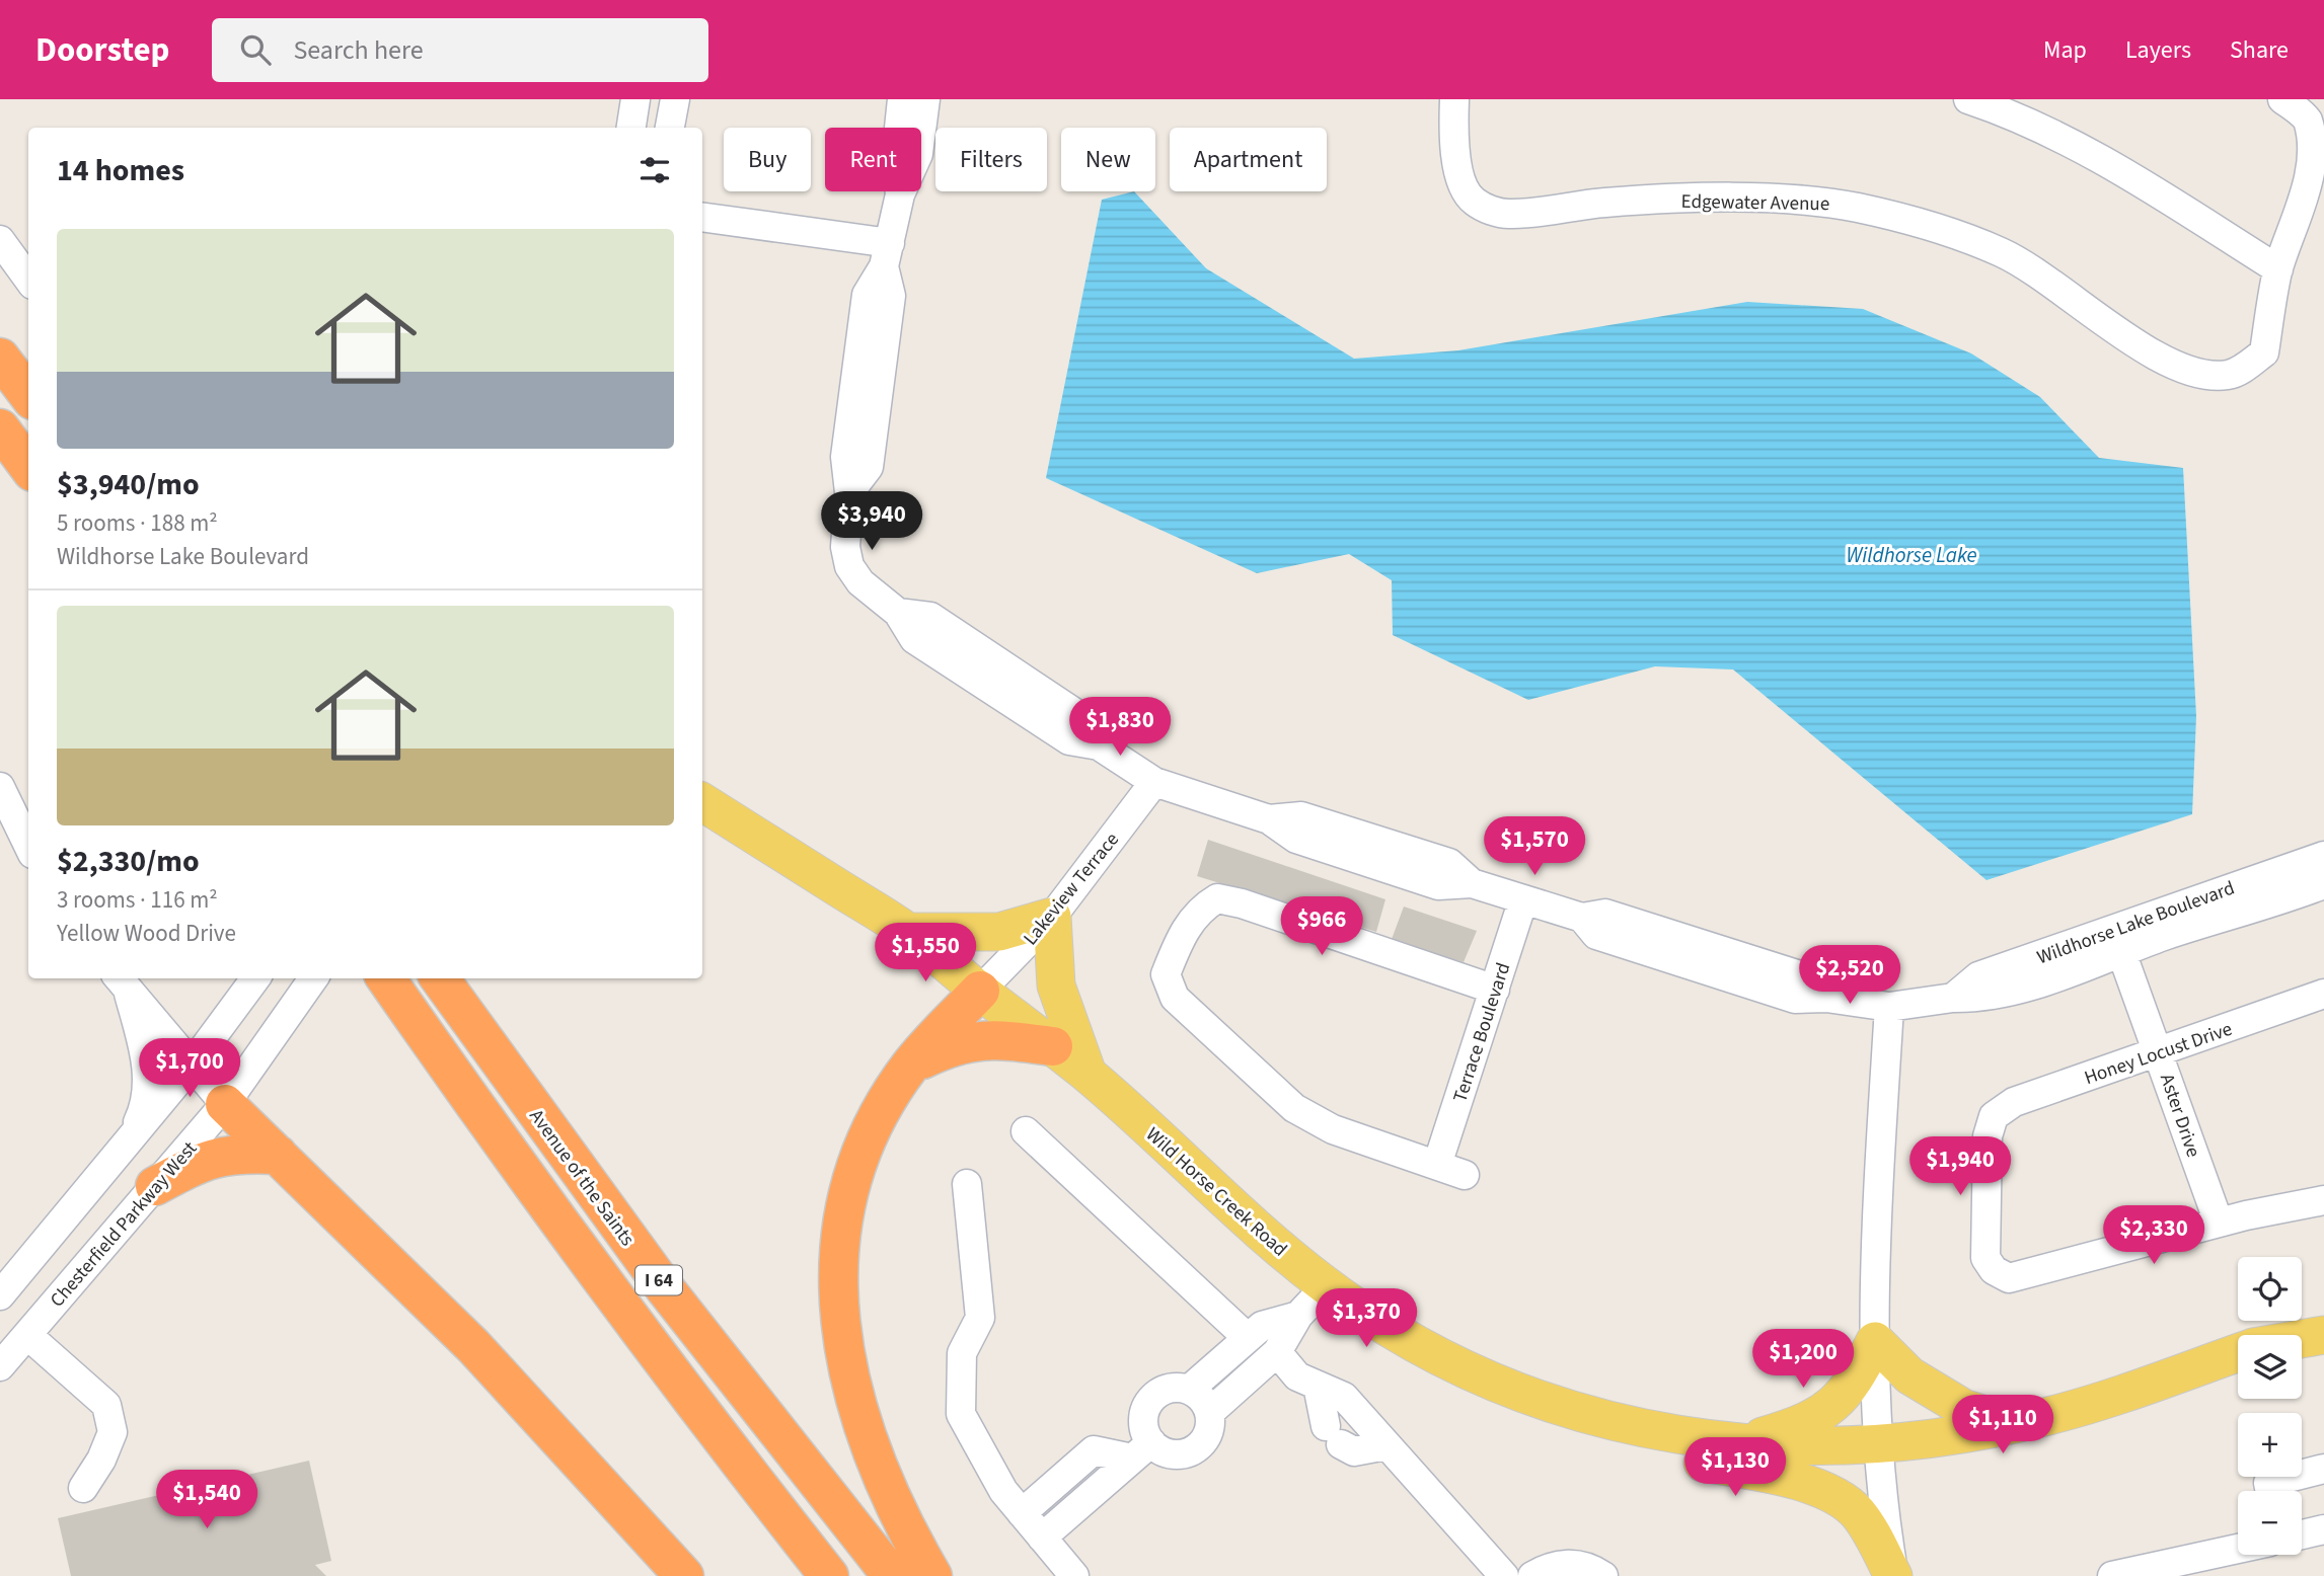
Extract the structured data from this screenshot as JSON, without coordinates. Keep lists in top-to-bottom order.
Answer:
{
  "streets": {
    "highway": ["Avenue of the Saints", "I 64"],
    "main road": ["Wild Horse Creek Road"],
    "street": [
      "Edgewater Avenue",
      "Lakeview Terrace",
      "Wildhorse Lake Boulevard",
      "Terrace Boulevard",
      "Honey Locust Drive",
      "Aster Drive",
      "Chesterfield Parkway West"
    ]
  },
  "crossings": [
    ["Lakeview Terrace", "Wildhorse Lake Boulevard"],
    ["Lakeview Terrace", "Wild Horse Creek Road"],
    ["Wildhorse Lake Boulevard", "Terrace Boulevard"],
    ["Wildhorse Lake Boulevard", "Aster Drive"],
    ["Honey Locust Drive", "Aster Drive"]
  ],
  "water": ["Wildhorse Lake"],
  "page": {
    "header": "Doorstep",
    "search": "Search here",
    "nav": ["Map", "Layers", "Share"],
    "chip": [
      "Buy",
      "Rent",
      "Filters",
      "New",
      "Apartment"
    ],
    "heading": "14 homes",
    "list": [
      {
        "name": "$3,940/mo",
        "note": "5 rooms · 188 m² · Wildhorse Lake Boulevard"
      },
      {
        "name": "$2,330/mo",
        "note": "3 rooms · 116 m² · Yellow Wood Drive"
      }
    ],
    "price": [
      "$3,940",
      "$1,830",
      "$1,570",
      "$966",
      "$1,550",
      "$2,520",
      "$1,700",
      "$1,940",
      "$2,330",
      "$1,370",
      "$1,200",
      "$1,110",
      "$1,130",
      "$1,540"
    ],
    "map_buttons": ["+", "−"]
  }
}
